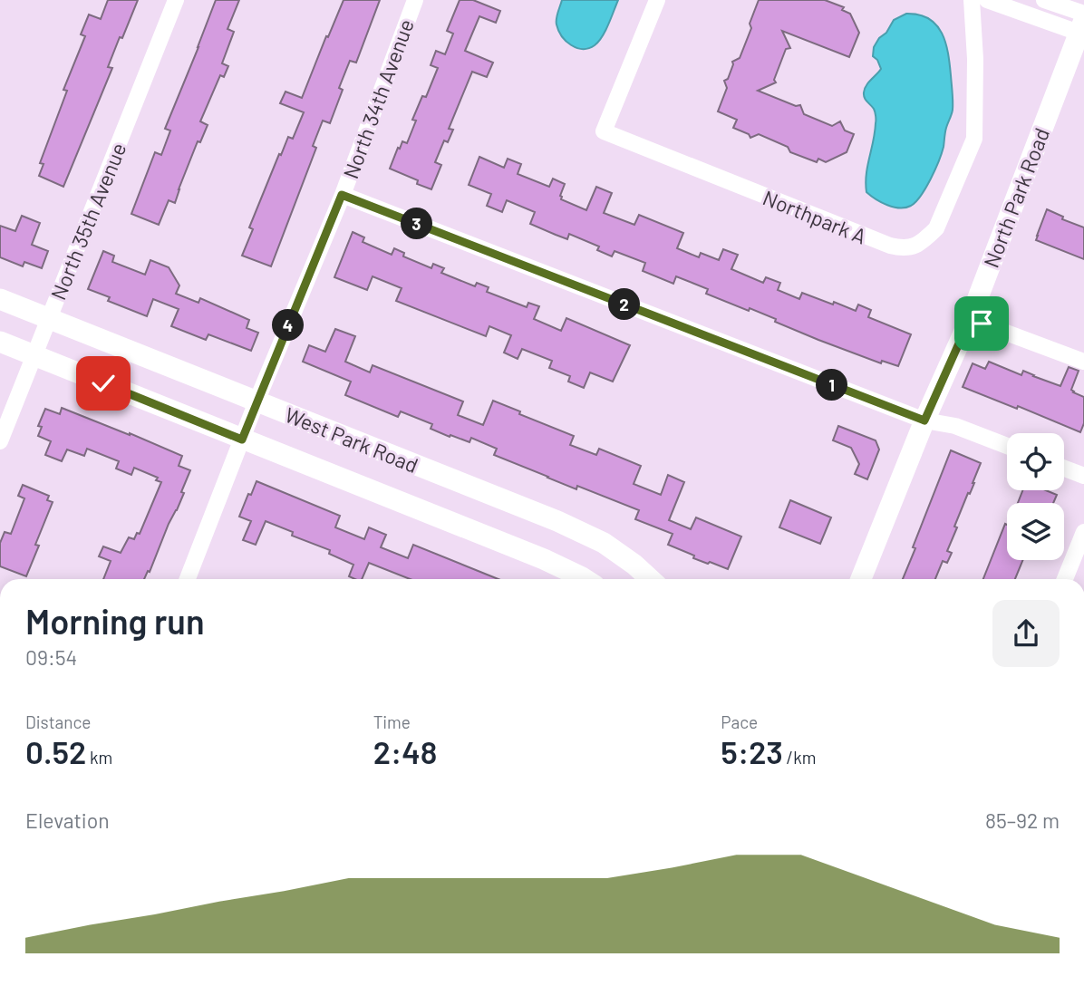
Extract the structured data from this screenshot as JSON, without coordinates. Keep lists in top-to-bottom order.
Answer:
{
  "streets": {
    "street": [
      "North 34th Avenue",
      "North Park Road",
      "Northpark A",
      "North 35th Avenue",
      "West Park Road"
    ]
  },
  "crossings": [
    ["North 34th Avenue", "West Park Road"],
    ["North 35th Avenue", "West Park Road"]
  ],
  "page": {
    "pins": [
      "3",
      "2",
      "4",
      "1"
    ],
    "heading": ["Morning run", "09:54"],
    "stats": [
      ["Distance", "0.52 km"],
      ["Time", "2:48"],
      ["Pace", "5:23 /km"]
    ],
    "chart": ["Elevation", "85–92 m"]
  }
}
